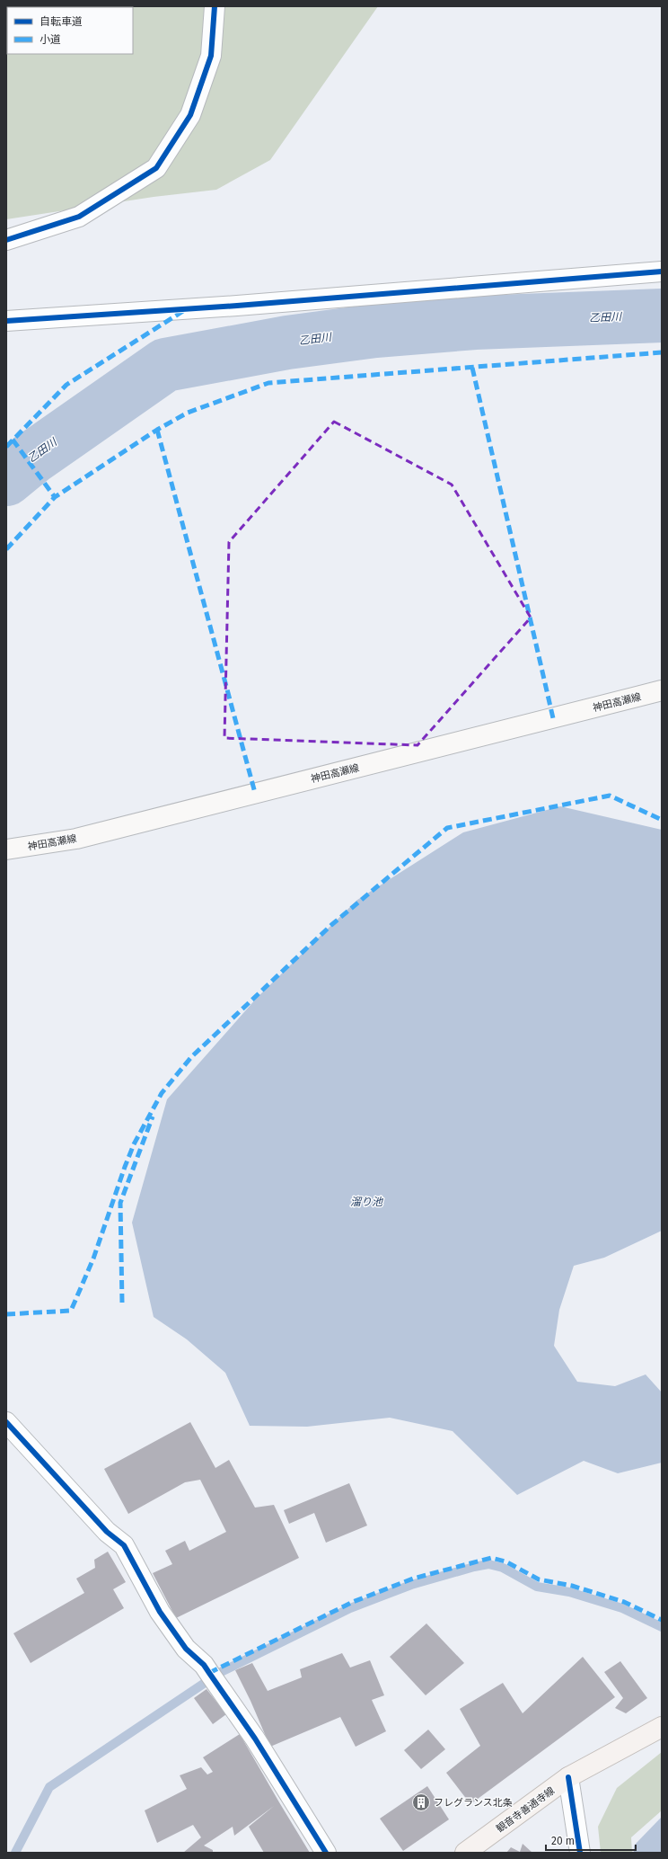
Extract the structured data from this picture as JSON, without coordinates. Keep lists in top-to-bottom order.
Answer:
{
  "streets": {
    "main road": ["神田高瀬線", "観音寺善通寺線"]
  },
  "water": ["乙田川", "溜り池"],
  "places": {
    "building": ["フレグランス北条"]
  },
  "legend": ["自転車道", "小道"],
  "scale_bar": "20 m"
}
